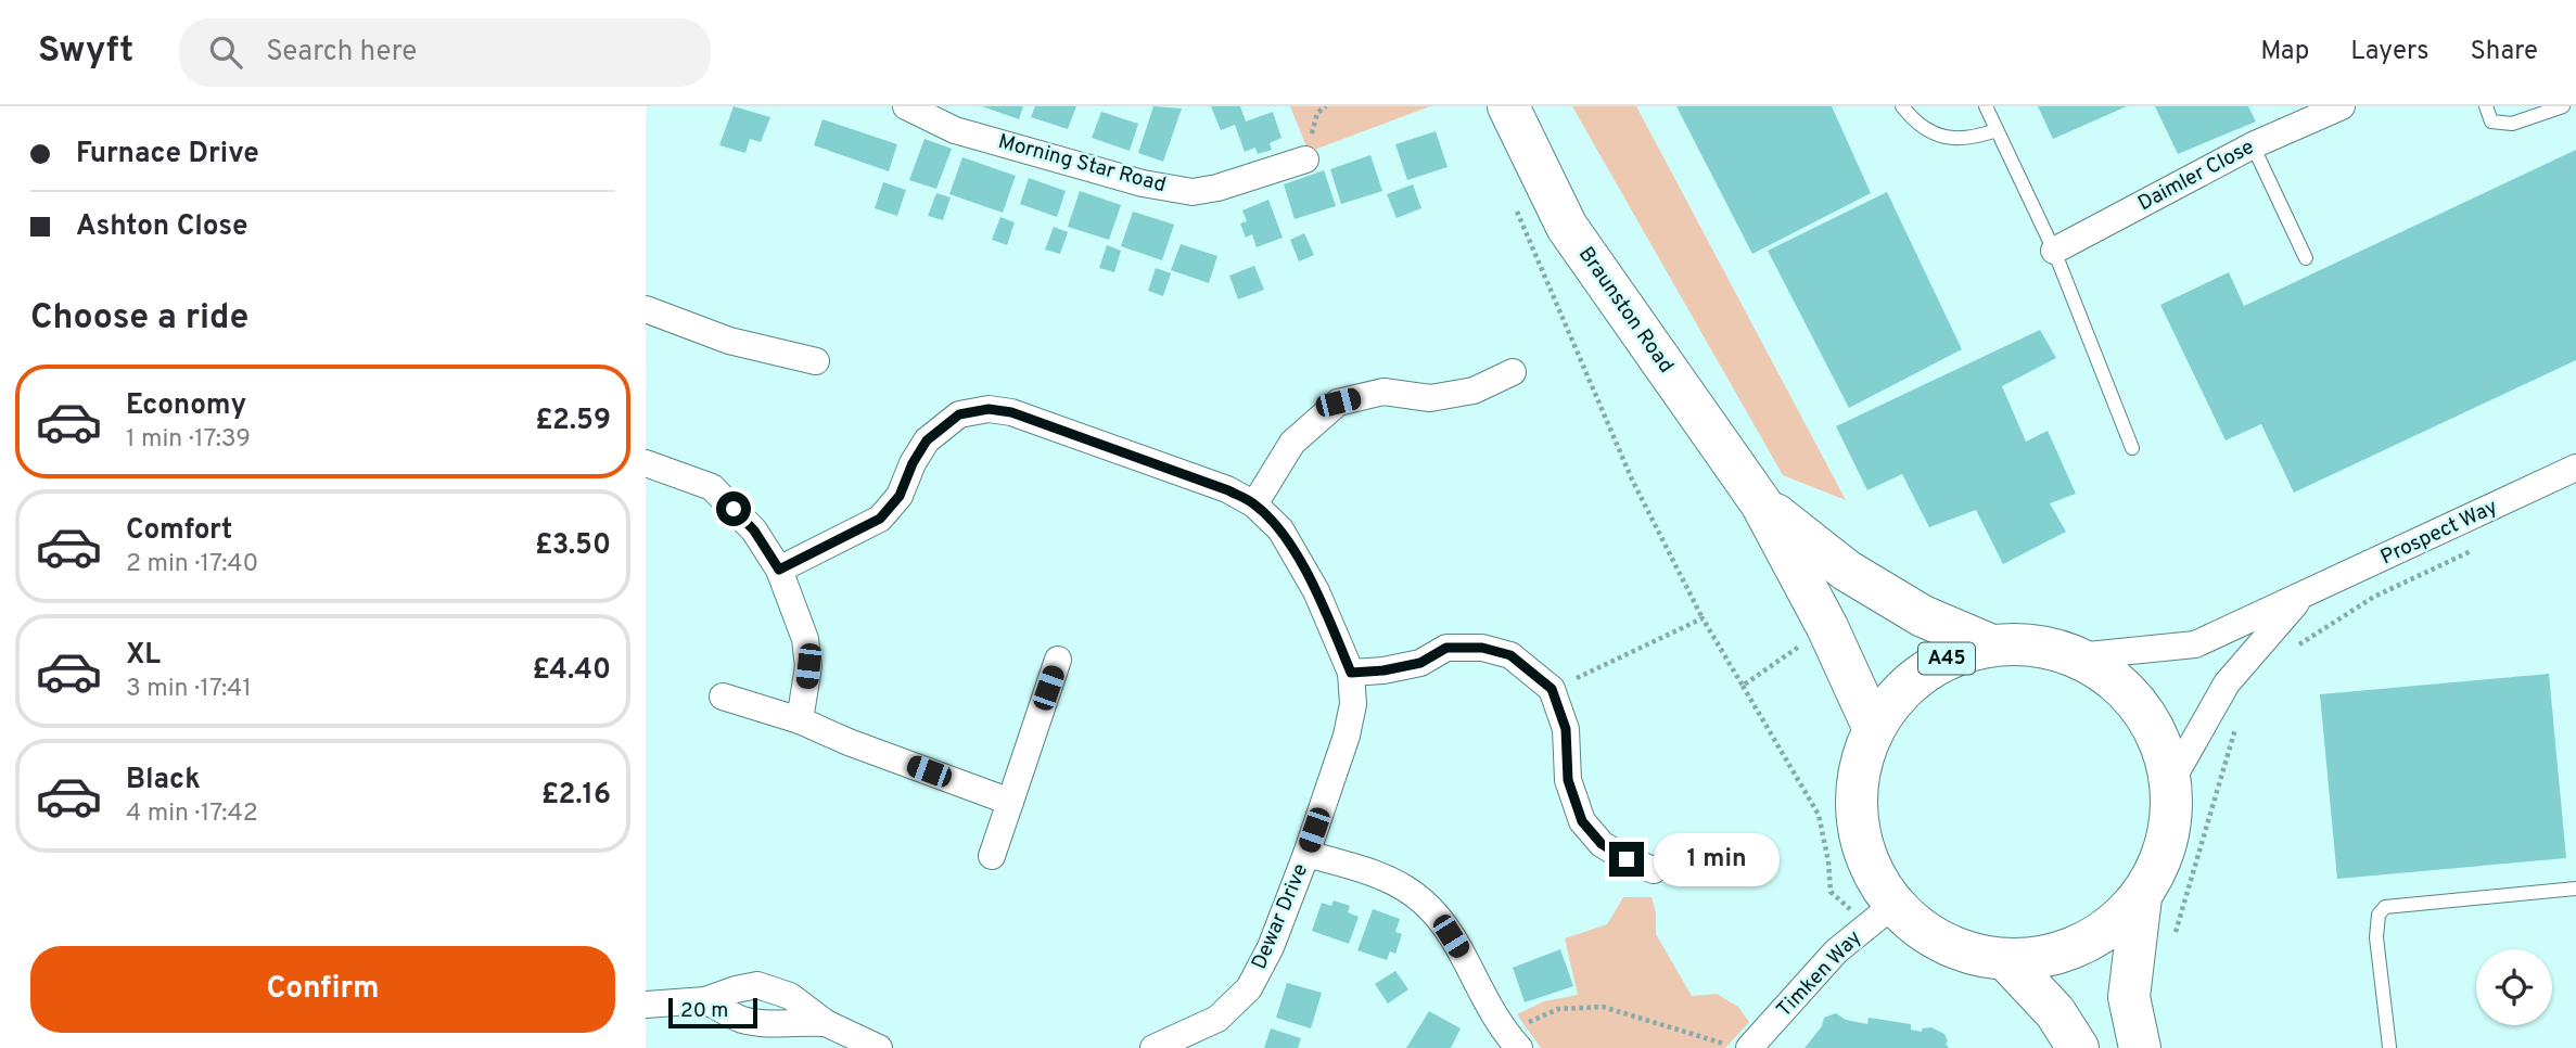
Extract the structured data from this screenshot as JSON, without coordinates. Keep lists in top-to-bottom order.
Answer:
{
  "streets": {
    "highway": ["Braunston Road", "A45"],
    "street": [
      "Morning Star Road",
      "Daimler Close",
      "Prospect Way",
      "Dewar Drive",
      "Timken Way"
    ]
  },
  "crossings": [
    ["Braunston Road", "A45"],
    ["Prospect Way", "A45"],
    ["A45", "Timken Way"]
  ],
  "scale_bar": "20 m",
  "page": {
    "header": "Swyft",
    "search": "Search here",
    "nav": ["Map", "Layers", "Share"],
    "banner": ["Furnace Drive", "Ashton Close"],
    "heading": "Choose a ride",
    "list": [
      {
        "name": "Economy",
        "note": "1 min · 17:39",
        "value": "£2.59"
      },
      {
        "name": "Comfort",
        "note": "2 min · 17:40",
        "value": "£3.50"
      },
      {
        "name": "XL",
        "note": "3 min · 17:41",
        "value": "£4.40"
      },
      {
        "name": "Black",
        "note": "4 min · 17:42",
        "value": "£2.16"
      }
    ],
    "bubble": "1 min",
    "buttons": "Confirm",
    "scale": "20 m"
  }
}
